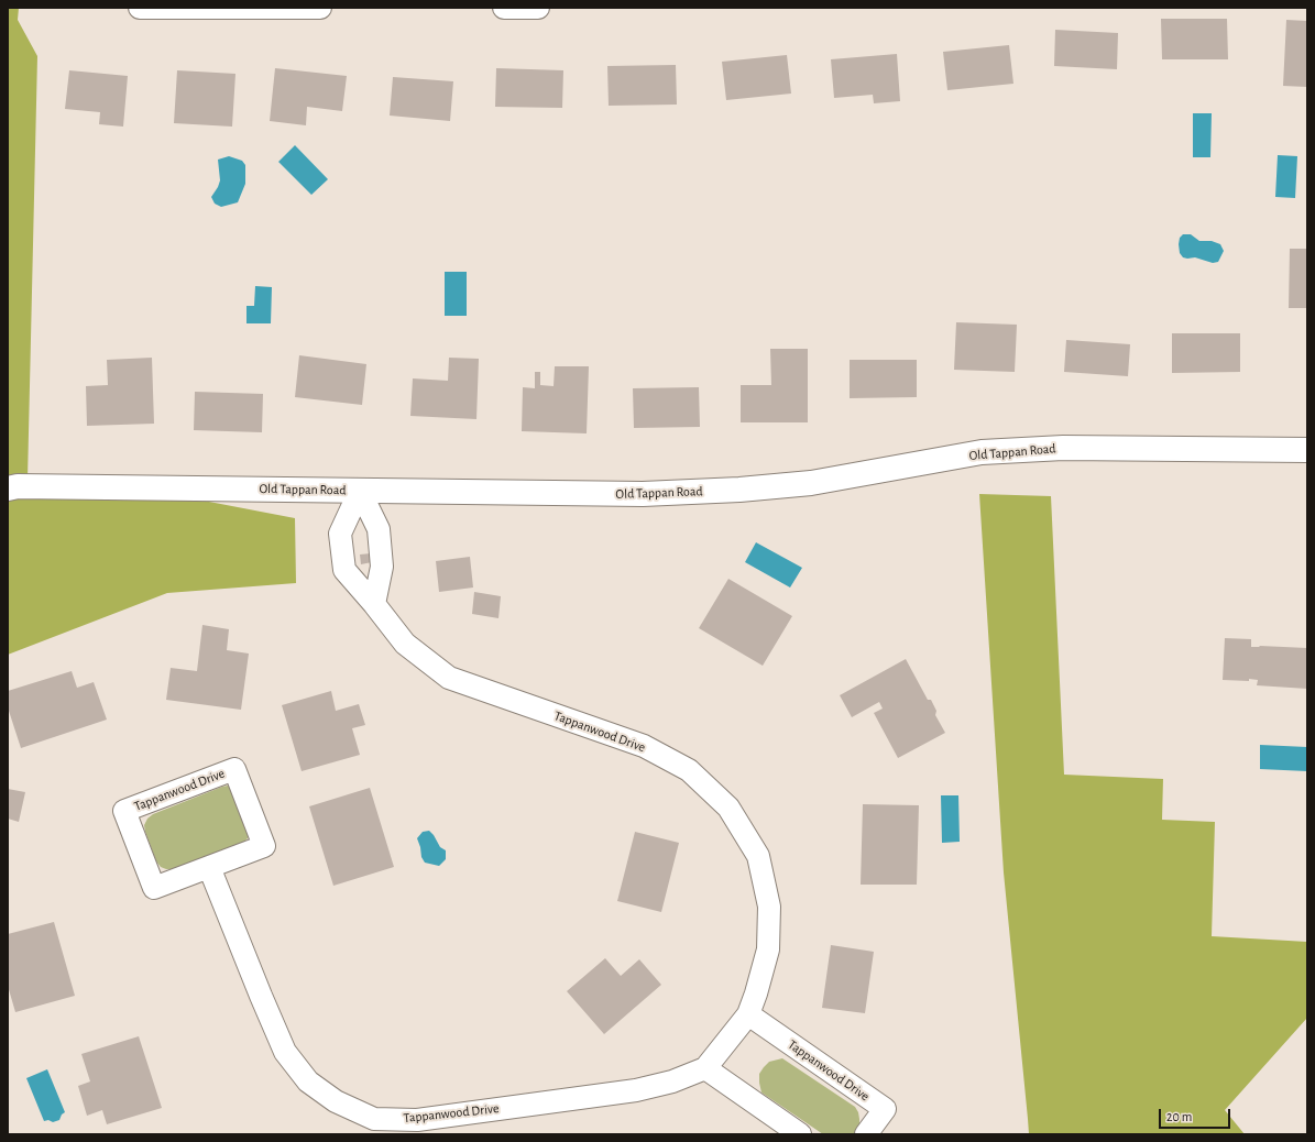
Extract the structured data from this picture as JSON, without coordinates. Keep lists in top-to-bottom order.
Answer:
{
  "streets": {
    "street": ["Old Tappan Road", "Tappanwood Drive"]
  },
  "crossings": [
    ["Old Tappan Road", "Tappanwood Drive"]
  ],
  "scale_bar": "20 m"
}
